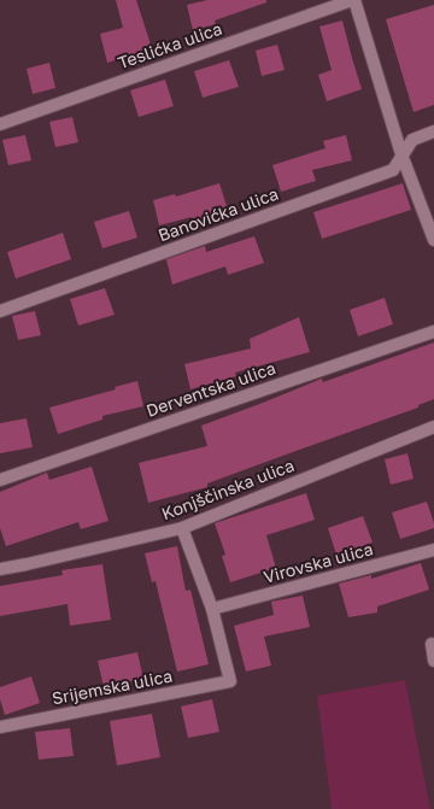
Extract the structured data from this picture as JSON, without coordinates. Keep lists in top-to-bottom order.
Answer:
{
  "streets": {
    "street": [
      "Teslićka ulica",
      "Banovićka ulica",
      "Derventska ulica",
      "Konjščinska ulica",
      "Virovska ulica",
      "Srijemska ulica"
    ]
  },
  "crossings": [
    ["Virovska ulica", "Srijemska ulica"]
  ]
}
